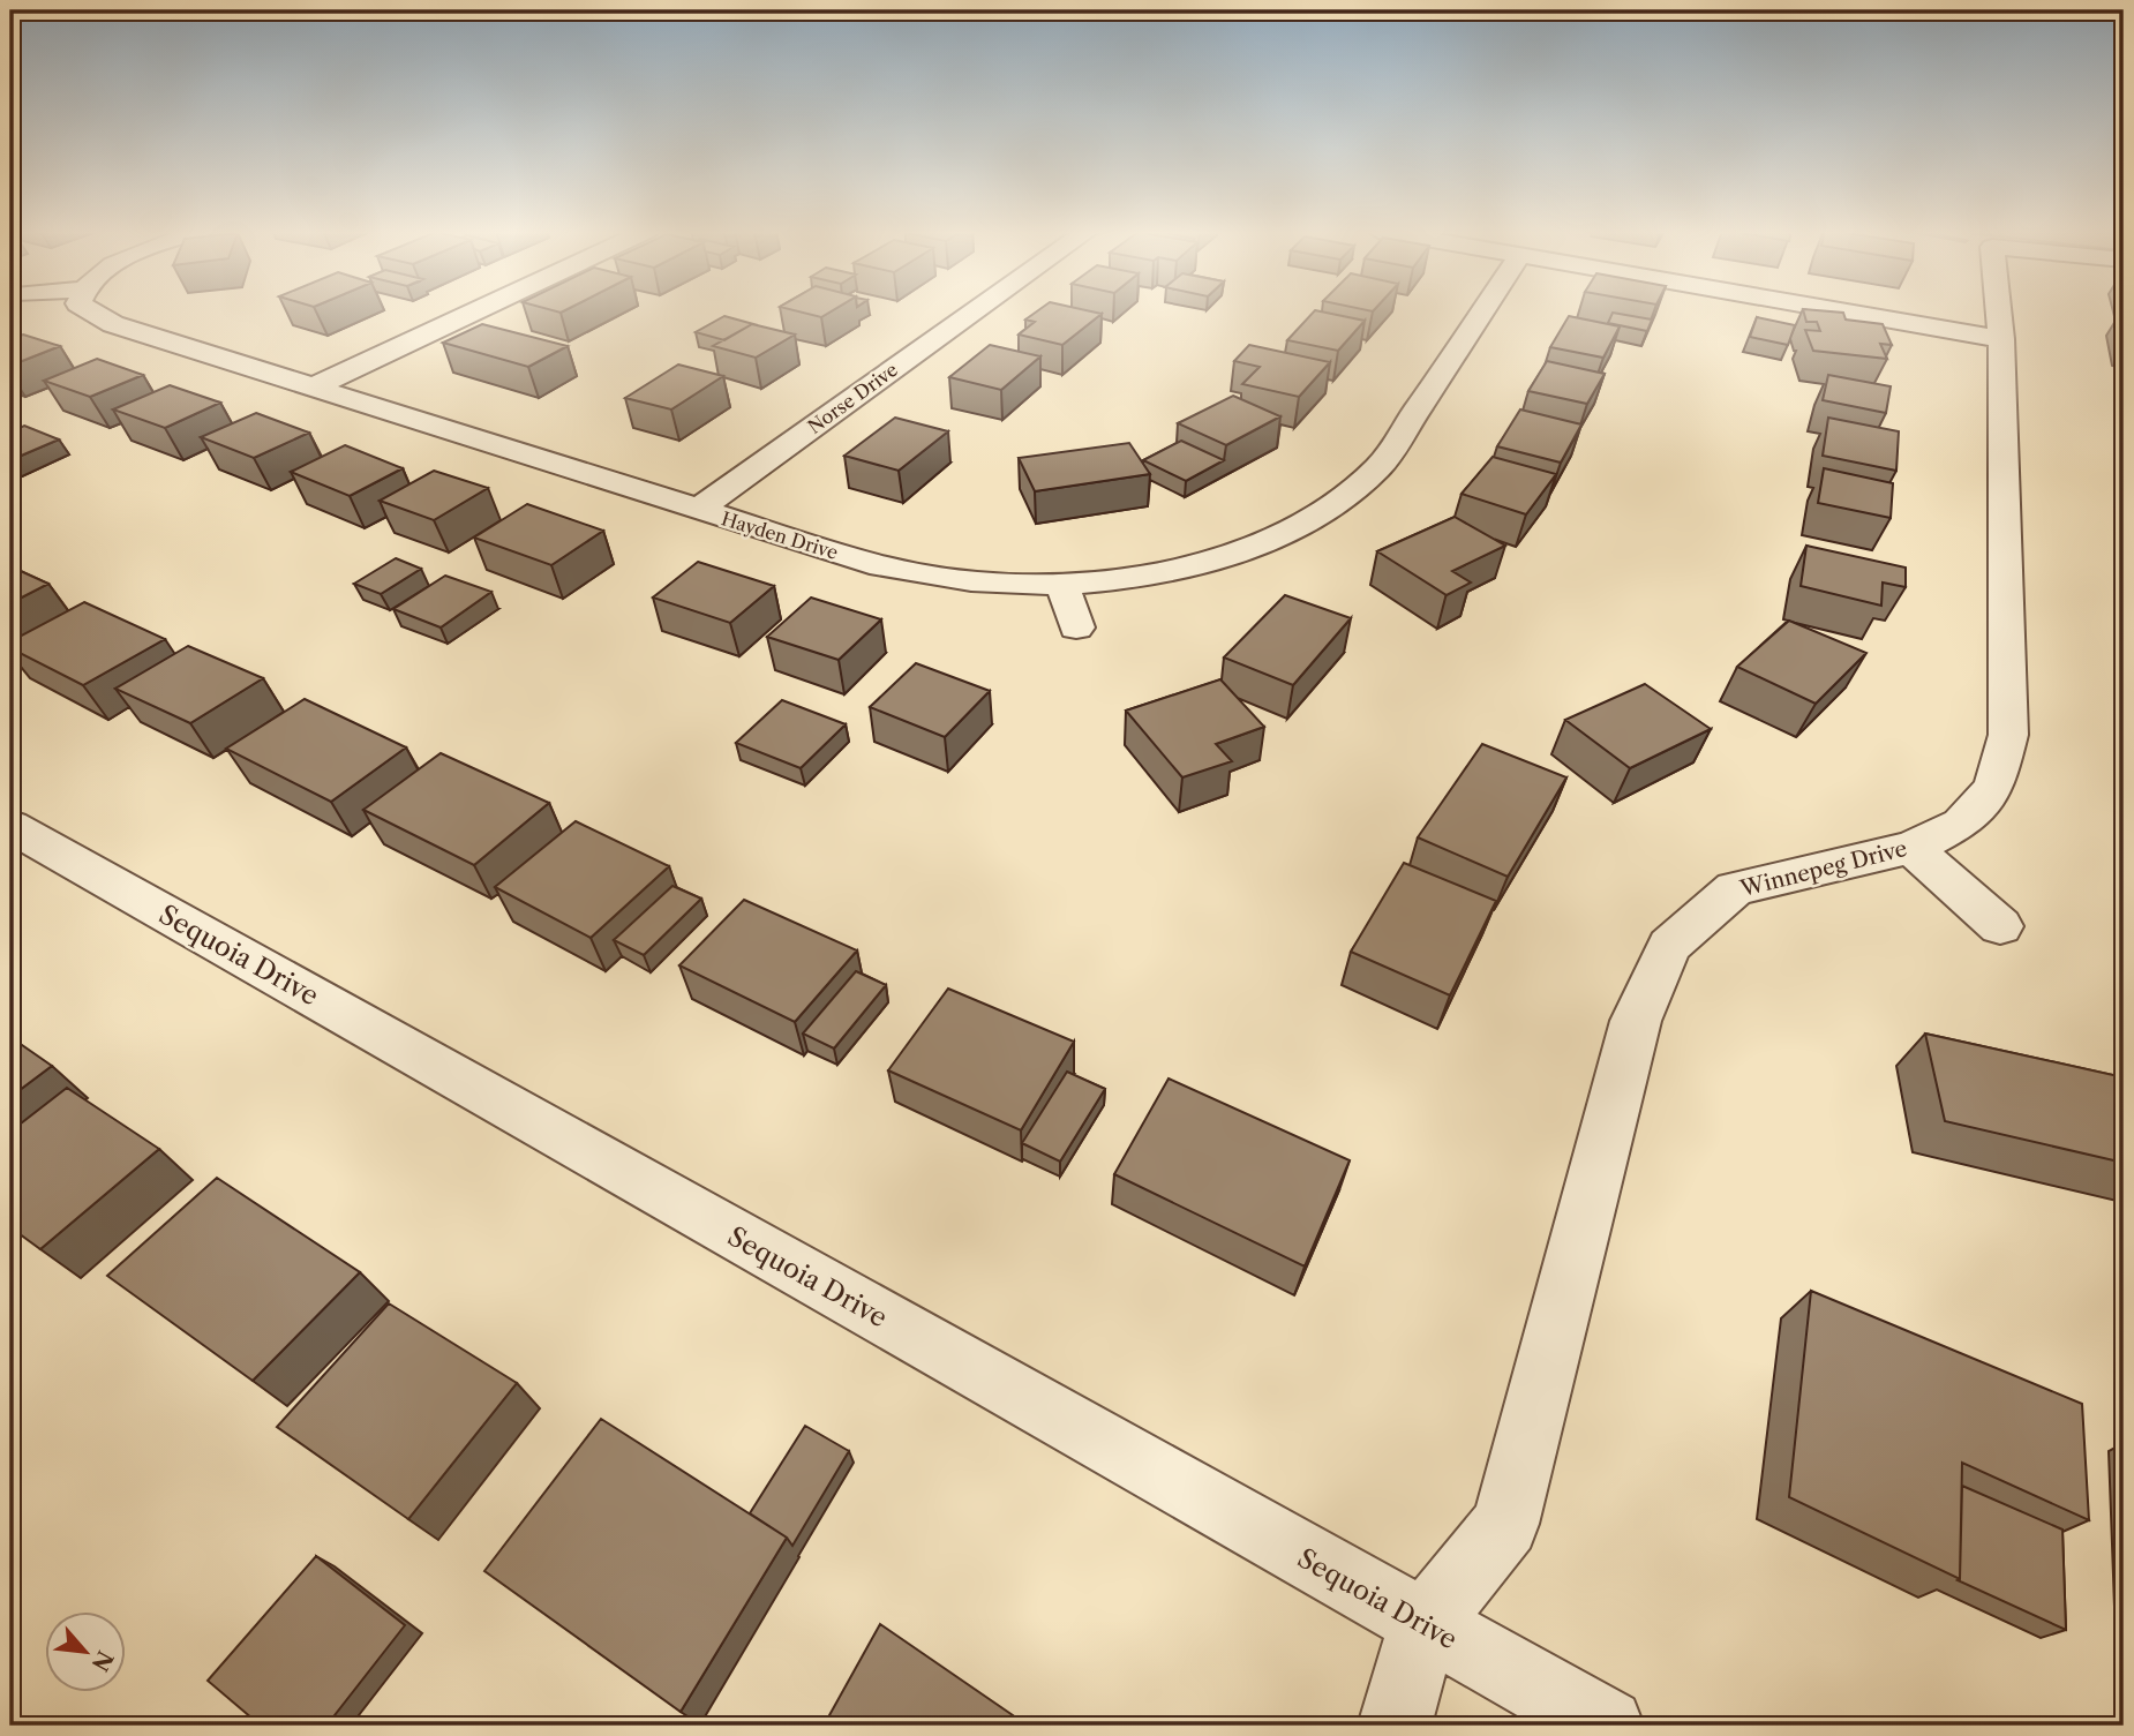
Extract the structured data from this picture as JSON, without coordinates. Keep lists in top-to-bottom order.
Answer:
{
  "streets": {
    "street": [
      "Norse Drive",
      "Hayden Drive",
      "Winnepeg Drive",
      "Sequoia Drive"
    ]
  },
  "crossings": [
    ["Norse Drive", "Hayden Drive"],
    ["Winnepeg Drive", "Sequoia Drive"]
  ],
  "north": "bottom right"
}
